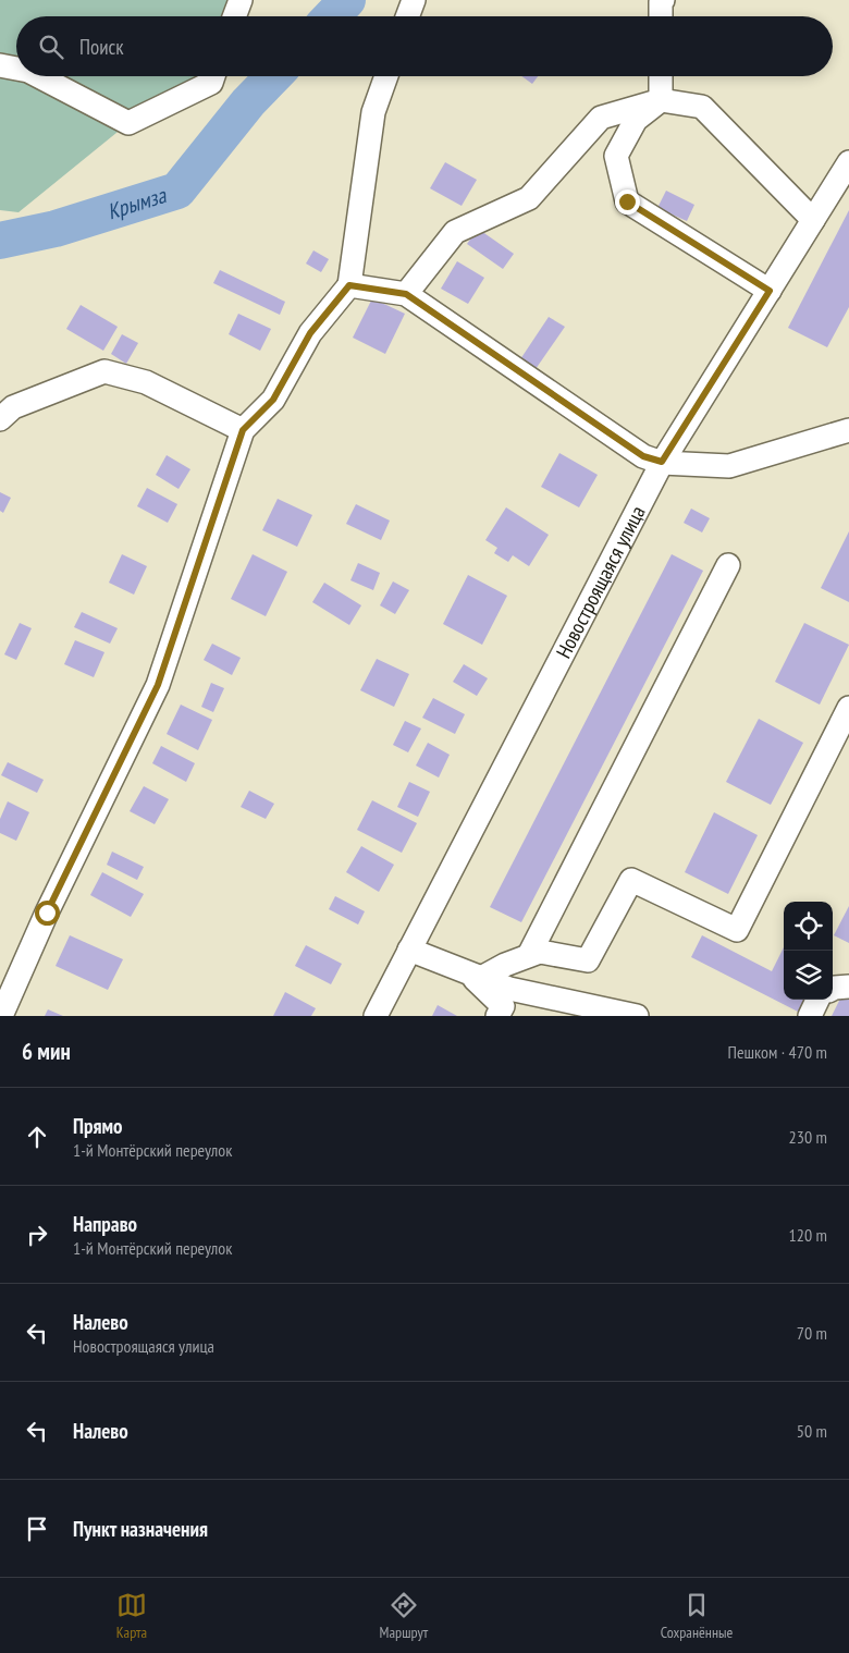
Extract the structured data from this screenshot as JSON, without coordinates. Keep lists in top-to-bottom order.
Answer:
{
  "streets": {
    "street": ["Новостроящаяся улица"]
  },
  "water": ["Крымза"],
  "page": {
    "search": "Поиск",
    "heading": ["6 мин", "Пешком · 470 m"],
    "list": [
      ["Прямо", "1-й Монтёрский переулок", "230 m"],
      ["Направо", "1-й Монтёрский переулок", "120 m"],
      ["Налево", "Новостроящаяся улица", "70 m"],
      ["Налево", "50 m"],
      "Пункт назначения"
    ],
    "nav": ["Карта", "Маршрут", "Сохранённые"]
  }
}
